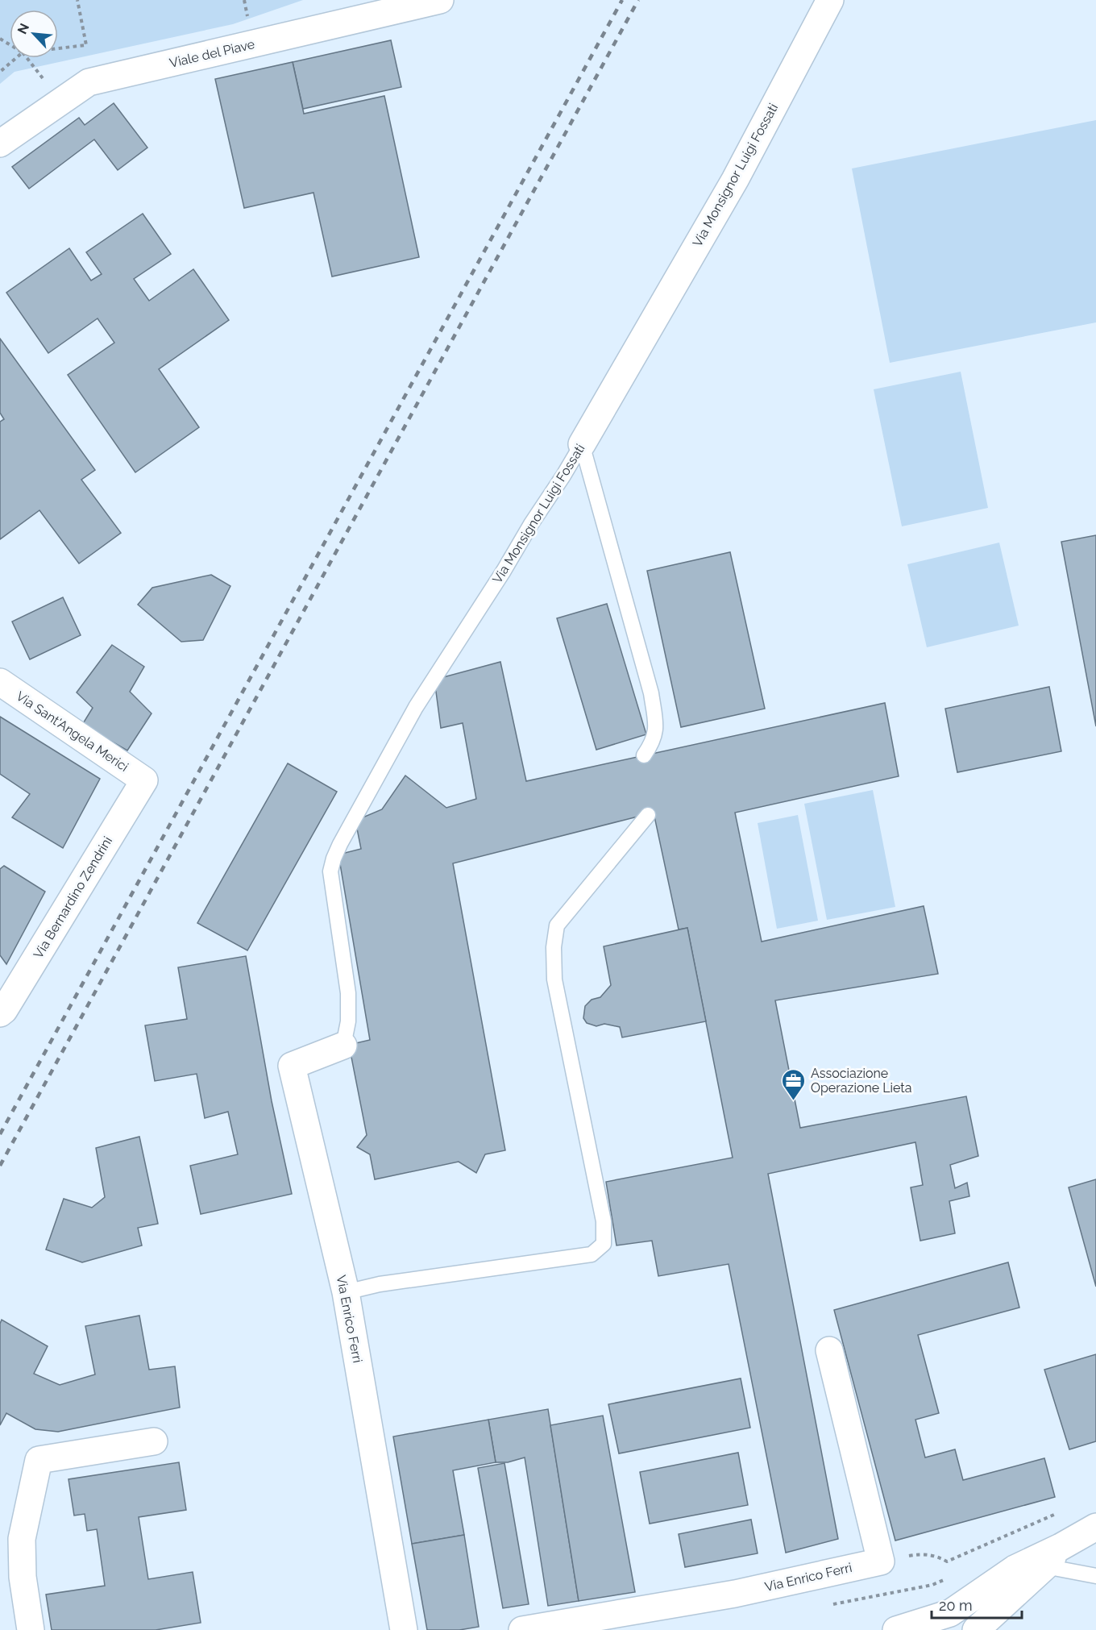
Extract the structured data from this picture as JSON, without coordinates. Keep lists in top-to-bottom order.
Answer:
{
  "streets": {
    "street": [
      "Viale del Piave",
      "Via Monsignor Luigi Fossati",
      "Via Sant'Angela Merici",
      "Via Bernardino Zendrini",
      "Via Enrico Ferri"
    ]
  },
  "crossings": [
    ["Via Monsignor Luigi Fossati", "Via Enrico Ferri"],
    ["Via Sant'Angela Merici", "Via Bernardino Zendrini"]
  ],
  "places": {
    "office": ["Associazione Operazione Lieta"]
  },
  "scale_bar": "20 m",
  "north": "top left"
}
